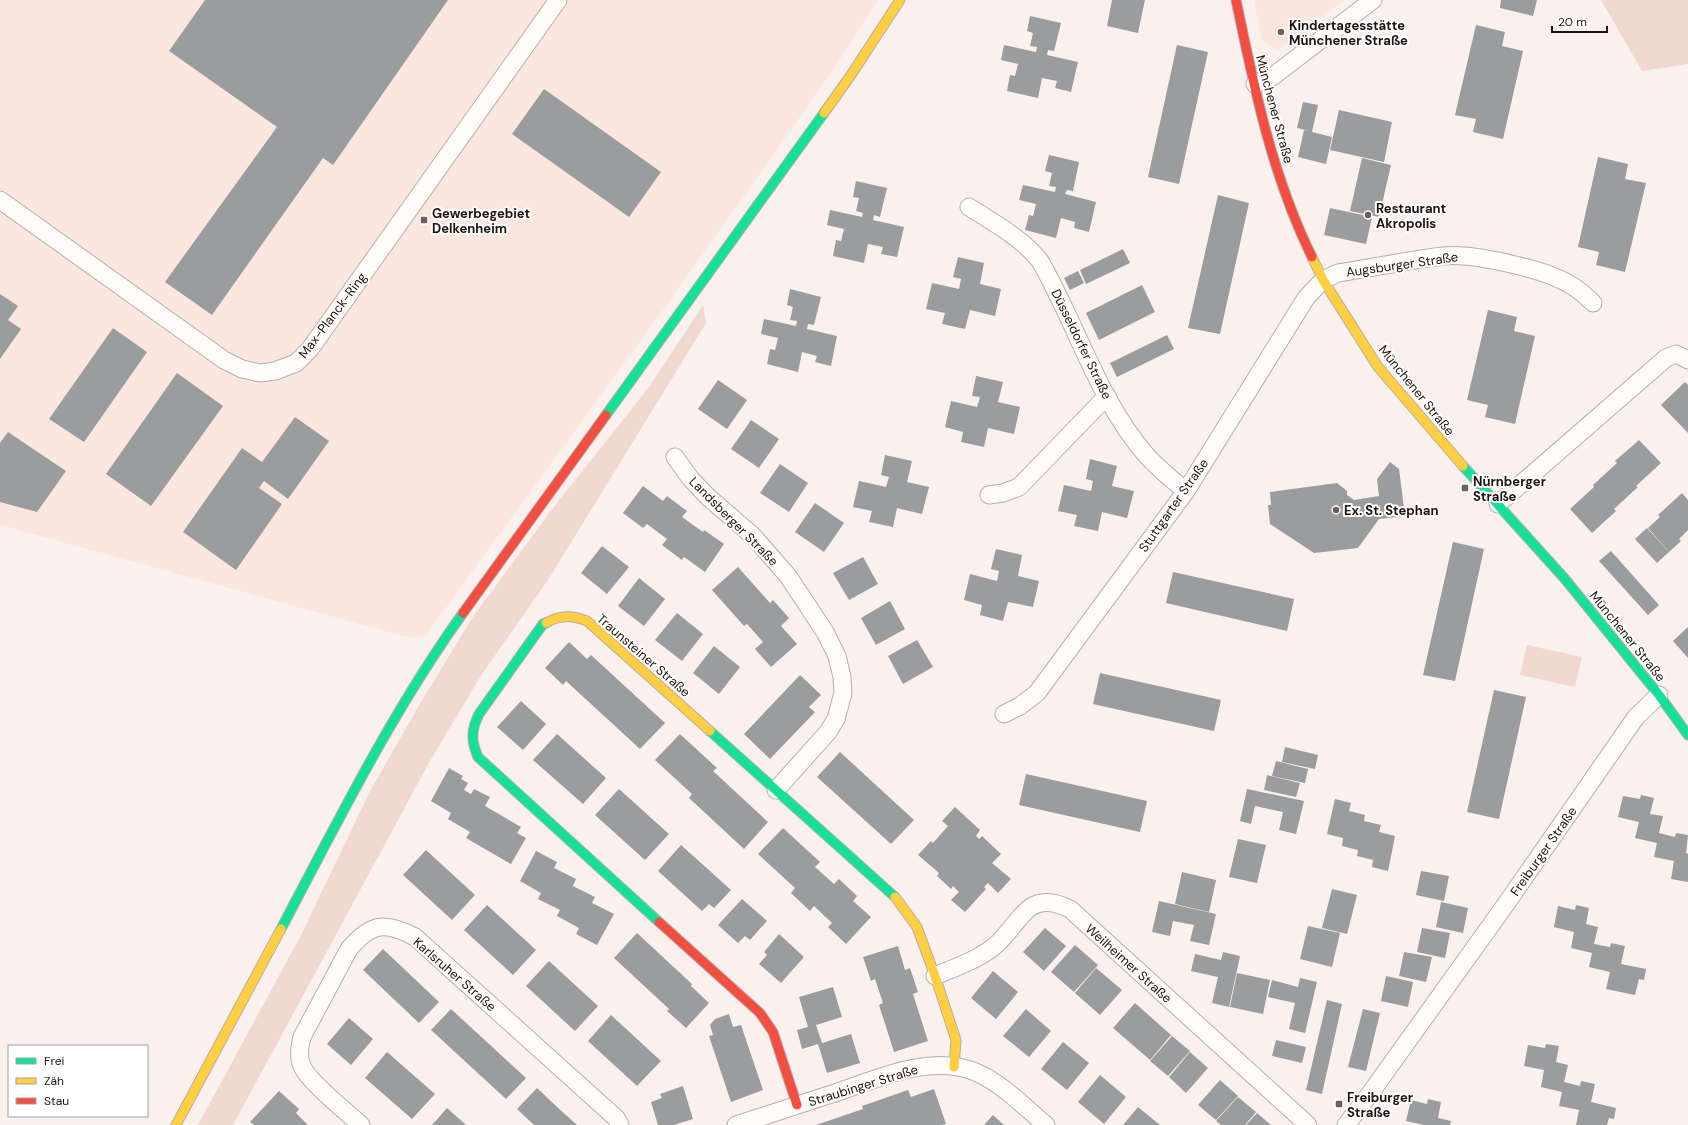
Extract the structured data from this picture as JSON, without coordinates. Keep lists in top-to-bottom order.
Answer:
{
  "streets": {
    "street": [
      "Münchener Straße",
      "Augsburger Straße",
      "Max-Planck-Ring",
      "Düsseldorfer Straße",
      "Stuttgarter Straße",
      "Landsberger Straße",
      "Traunsteiner Straße",
      "Freiburger Straße",
      "Weilheimer Straße",
      "Karlsruher Straße",
      "Straubinger Straße"
    ]
  },
  "crossings": [
    ["Münchener Straße", "Augsburger Straße"],
    ["Münchener Straße", "Stuttgarter Straße"],
    ["Münchener Straße", "Freiburger Straße"],
    ["Augsburger Straße", "Stuttgarter Straße"],
    ["Düsseldorfer Straße", "Stuttgarter Straße"],
    ["Landsberger Straße", "Traunsteiner Straße"],
    ["Traunsteiner Straße", "Weilheimer Straße"],
    ["Traunsteiner Straße", "Straubinger Straße"]
  ],
  "places": {
    "other": ["Kindertagesstätte Münchener Straße", "Restaurant Akropolis", "Ex. St. Stephan"],
    "transit": ["Gewerbegebiet Delkenheim", "Nürnberger Straße", "Freiburger Straße"]
  },
  "legend": ["Frei", "Zäh", "Stau"],
  "scale_bar": "20 m"
}
